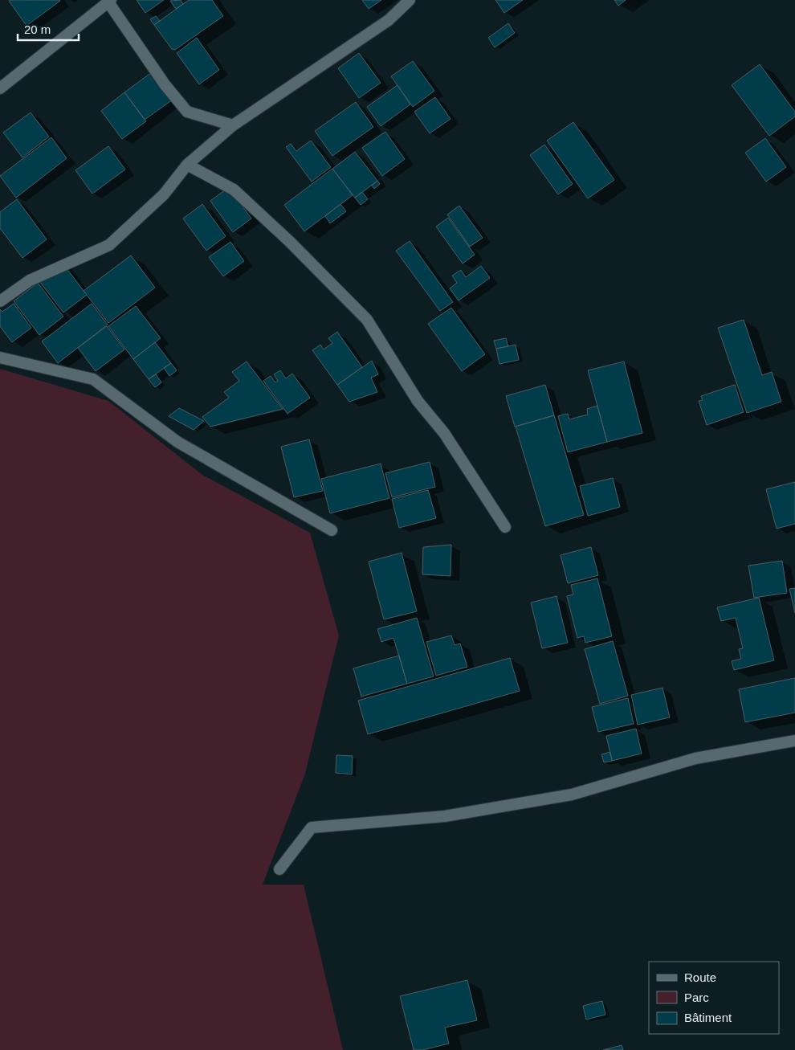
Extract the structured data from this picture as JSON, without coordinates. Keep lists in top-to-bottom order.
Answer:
{
  "legend": ["Route", "Parc", "Bâtiment"],
  "scale_bar": "20 m"
}
